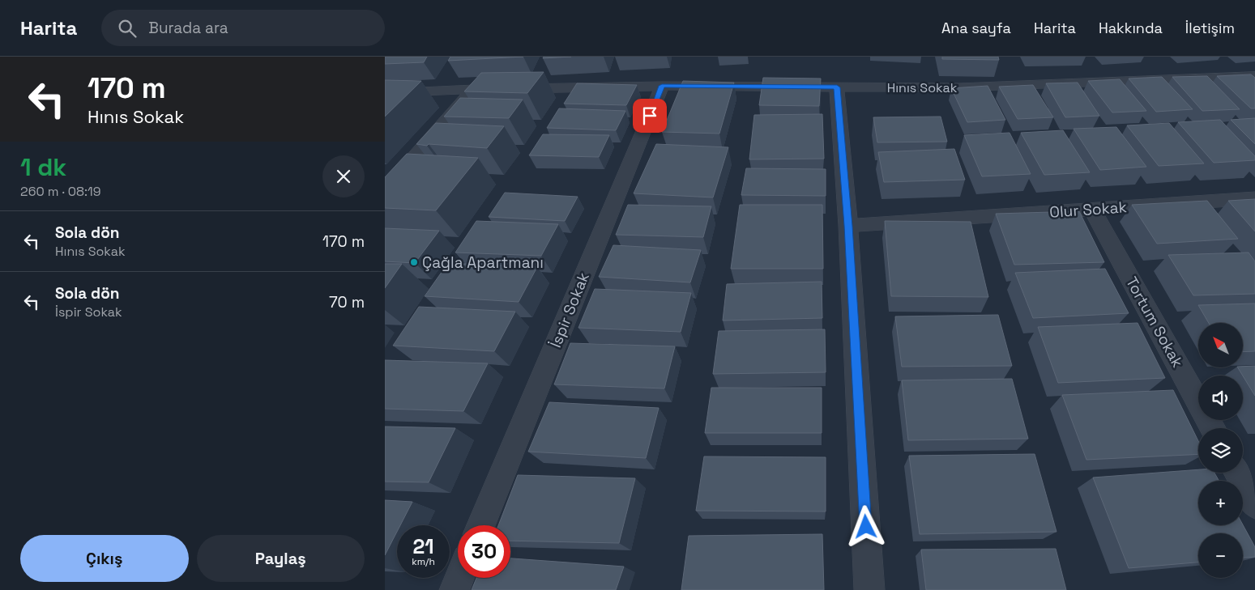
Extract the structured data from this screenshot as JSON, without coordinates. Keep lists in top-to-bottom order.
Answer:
{
  "streets": {
    "street": [
      "Hınıs Sokak",
      "Olur Sokak",
      "İspir Sokak",
      "Tortum Sokak"
    ]
  },
  "crossings": [
    ["Hınıs Sokak", "İspir Sokak"],
    ["Olur Sokak", "Tortum Sokak"]
  ],
  "places": ["Çağla Apartmanı"],
  "north": "top left",
  "page": {
    "header": "Harita",
    "search": "Burada ara",
    "nav": [
      "Ana sayfa",
      "Harita",
      "Hakkında",
      "İletişim"
    ],
    "turn": ["170 m", "Hınıs Sokak"],
    "heading": ["1 dk", "260 m · 08:19"],
    "list": [
      {
        "name": "Sola dön",
        "note": "Hınıs Sokak",
        "value": "170 m"
      },
      {
        "name": "Sola dön",
        "note": "İspir Sokak",
        "value": "70 m"
      }
    ],
    "map_buttons": ["+", "−"],
    "speed": "21 km/h",
    "limit": "30",
    "buttons": ["Çıkış", "Paylaş"]
  }
}
